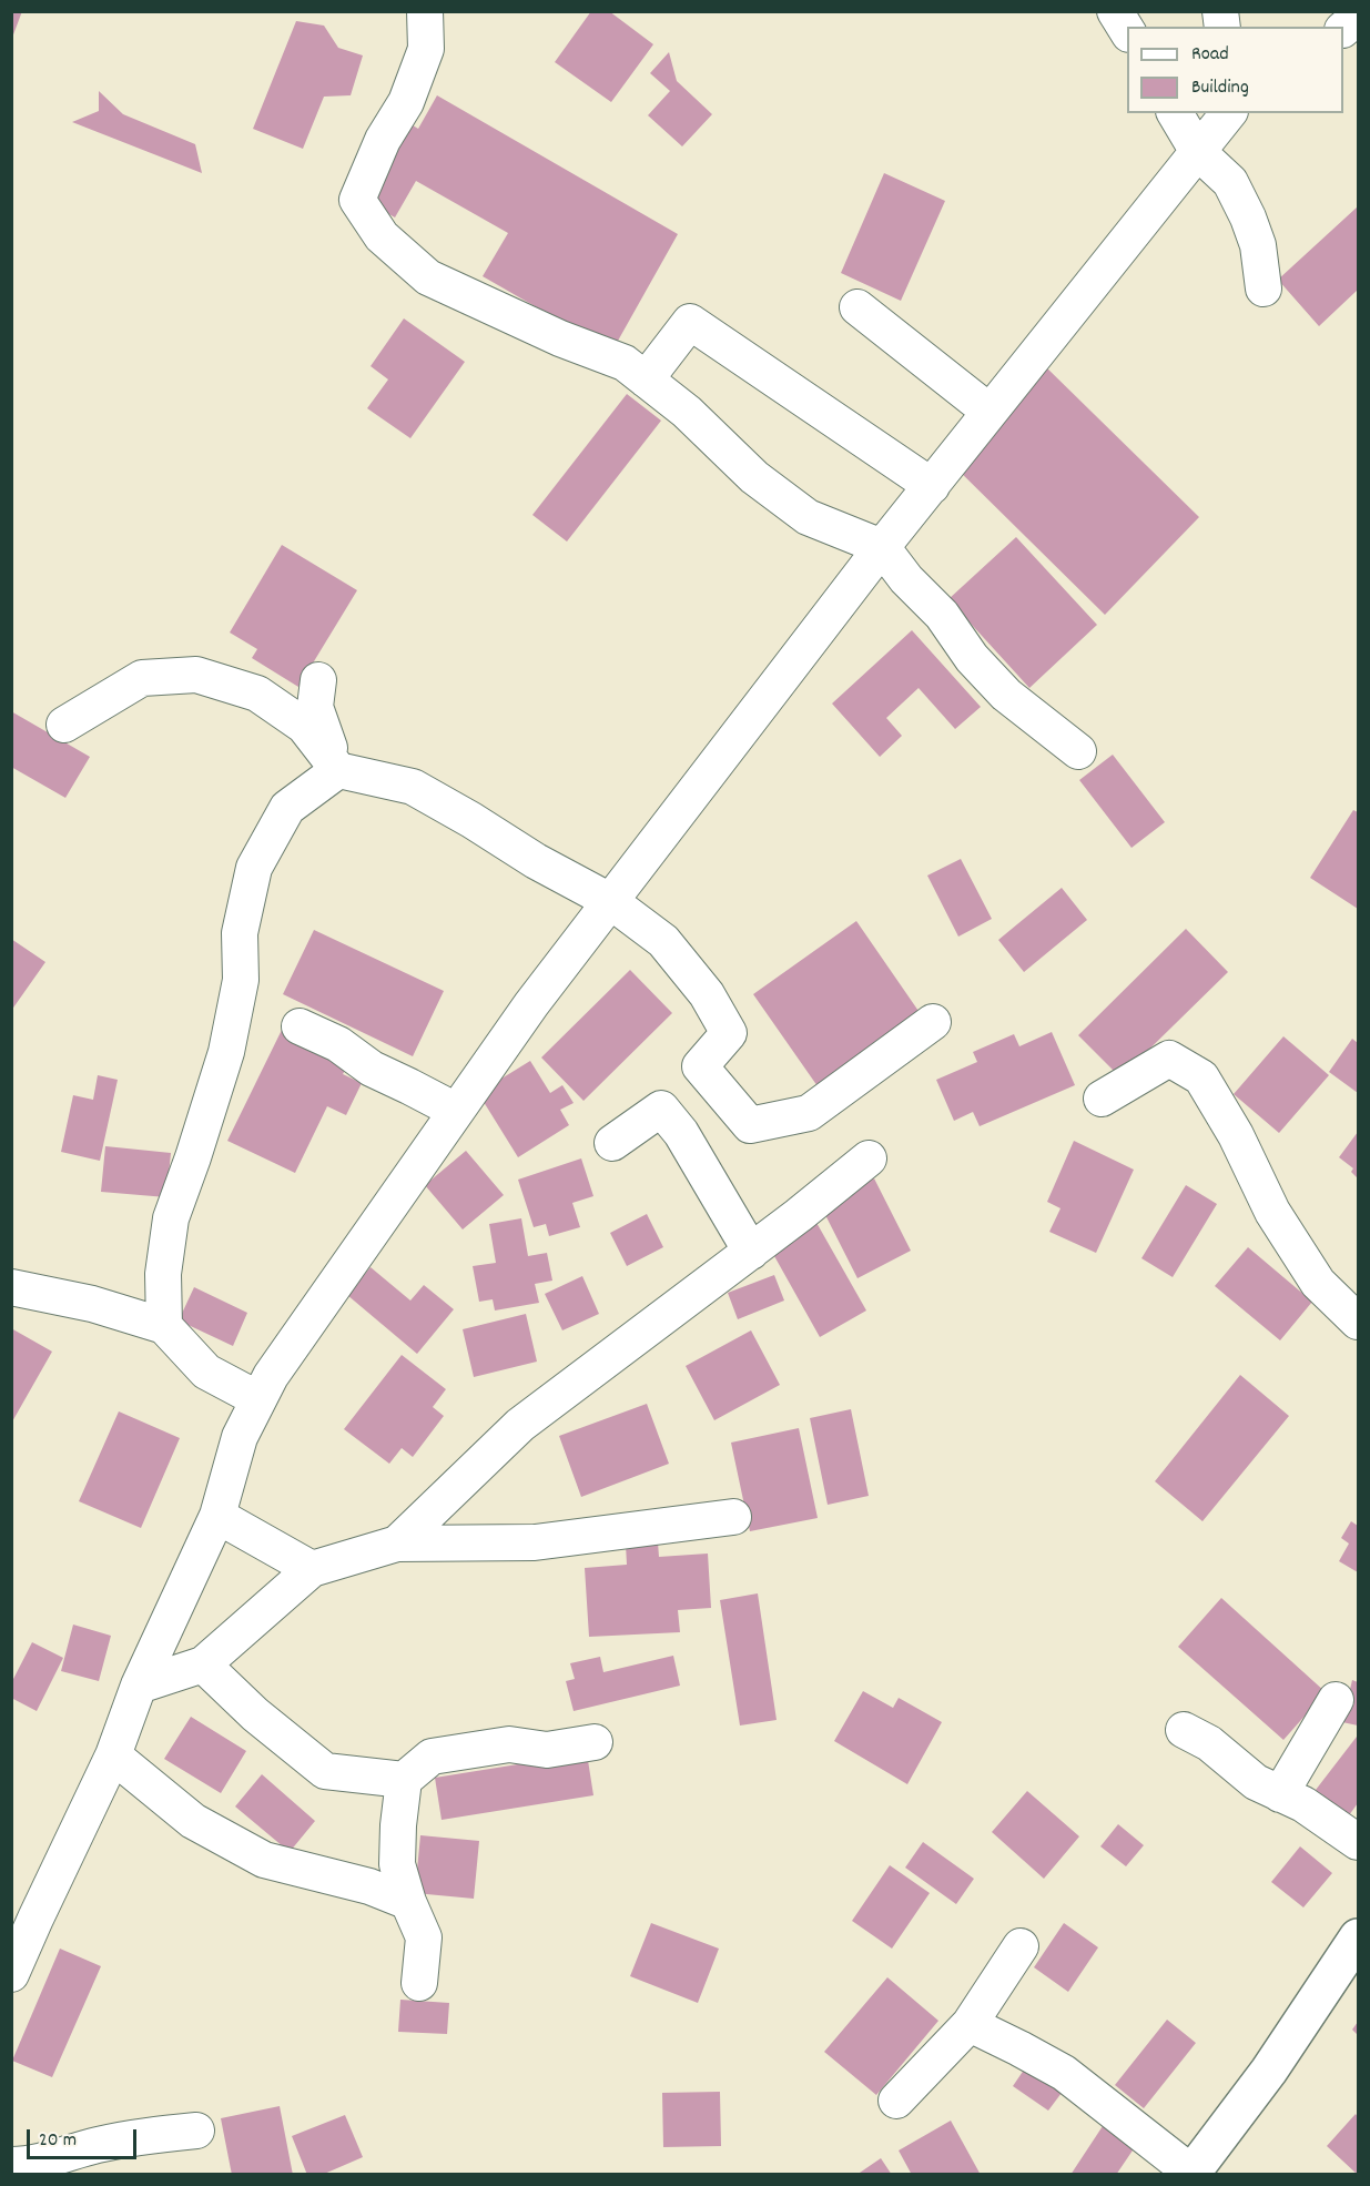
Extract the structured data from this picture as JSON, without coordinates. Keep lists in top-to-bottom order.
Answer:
{
  "legend": ["Road", "Building"],
  "scale_bar": "20 m"
}
